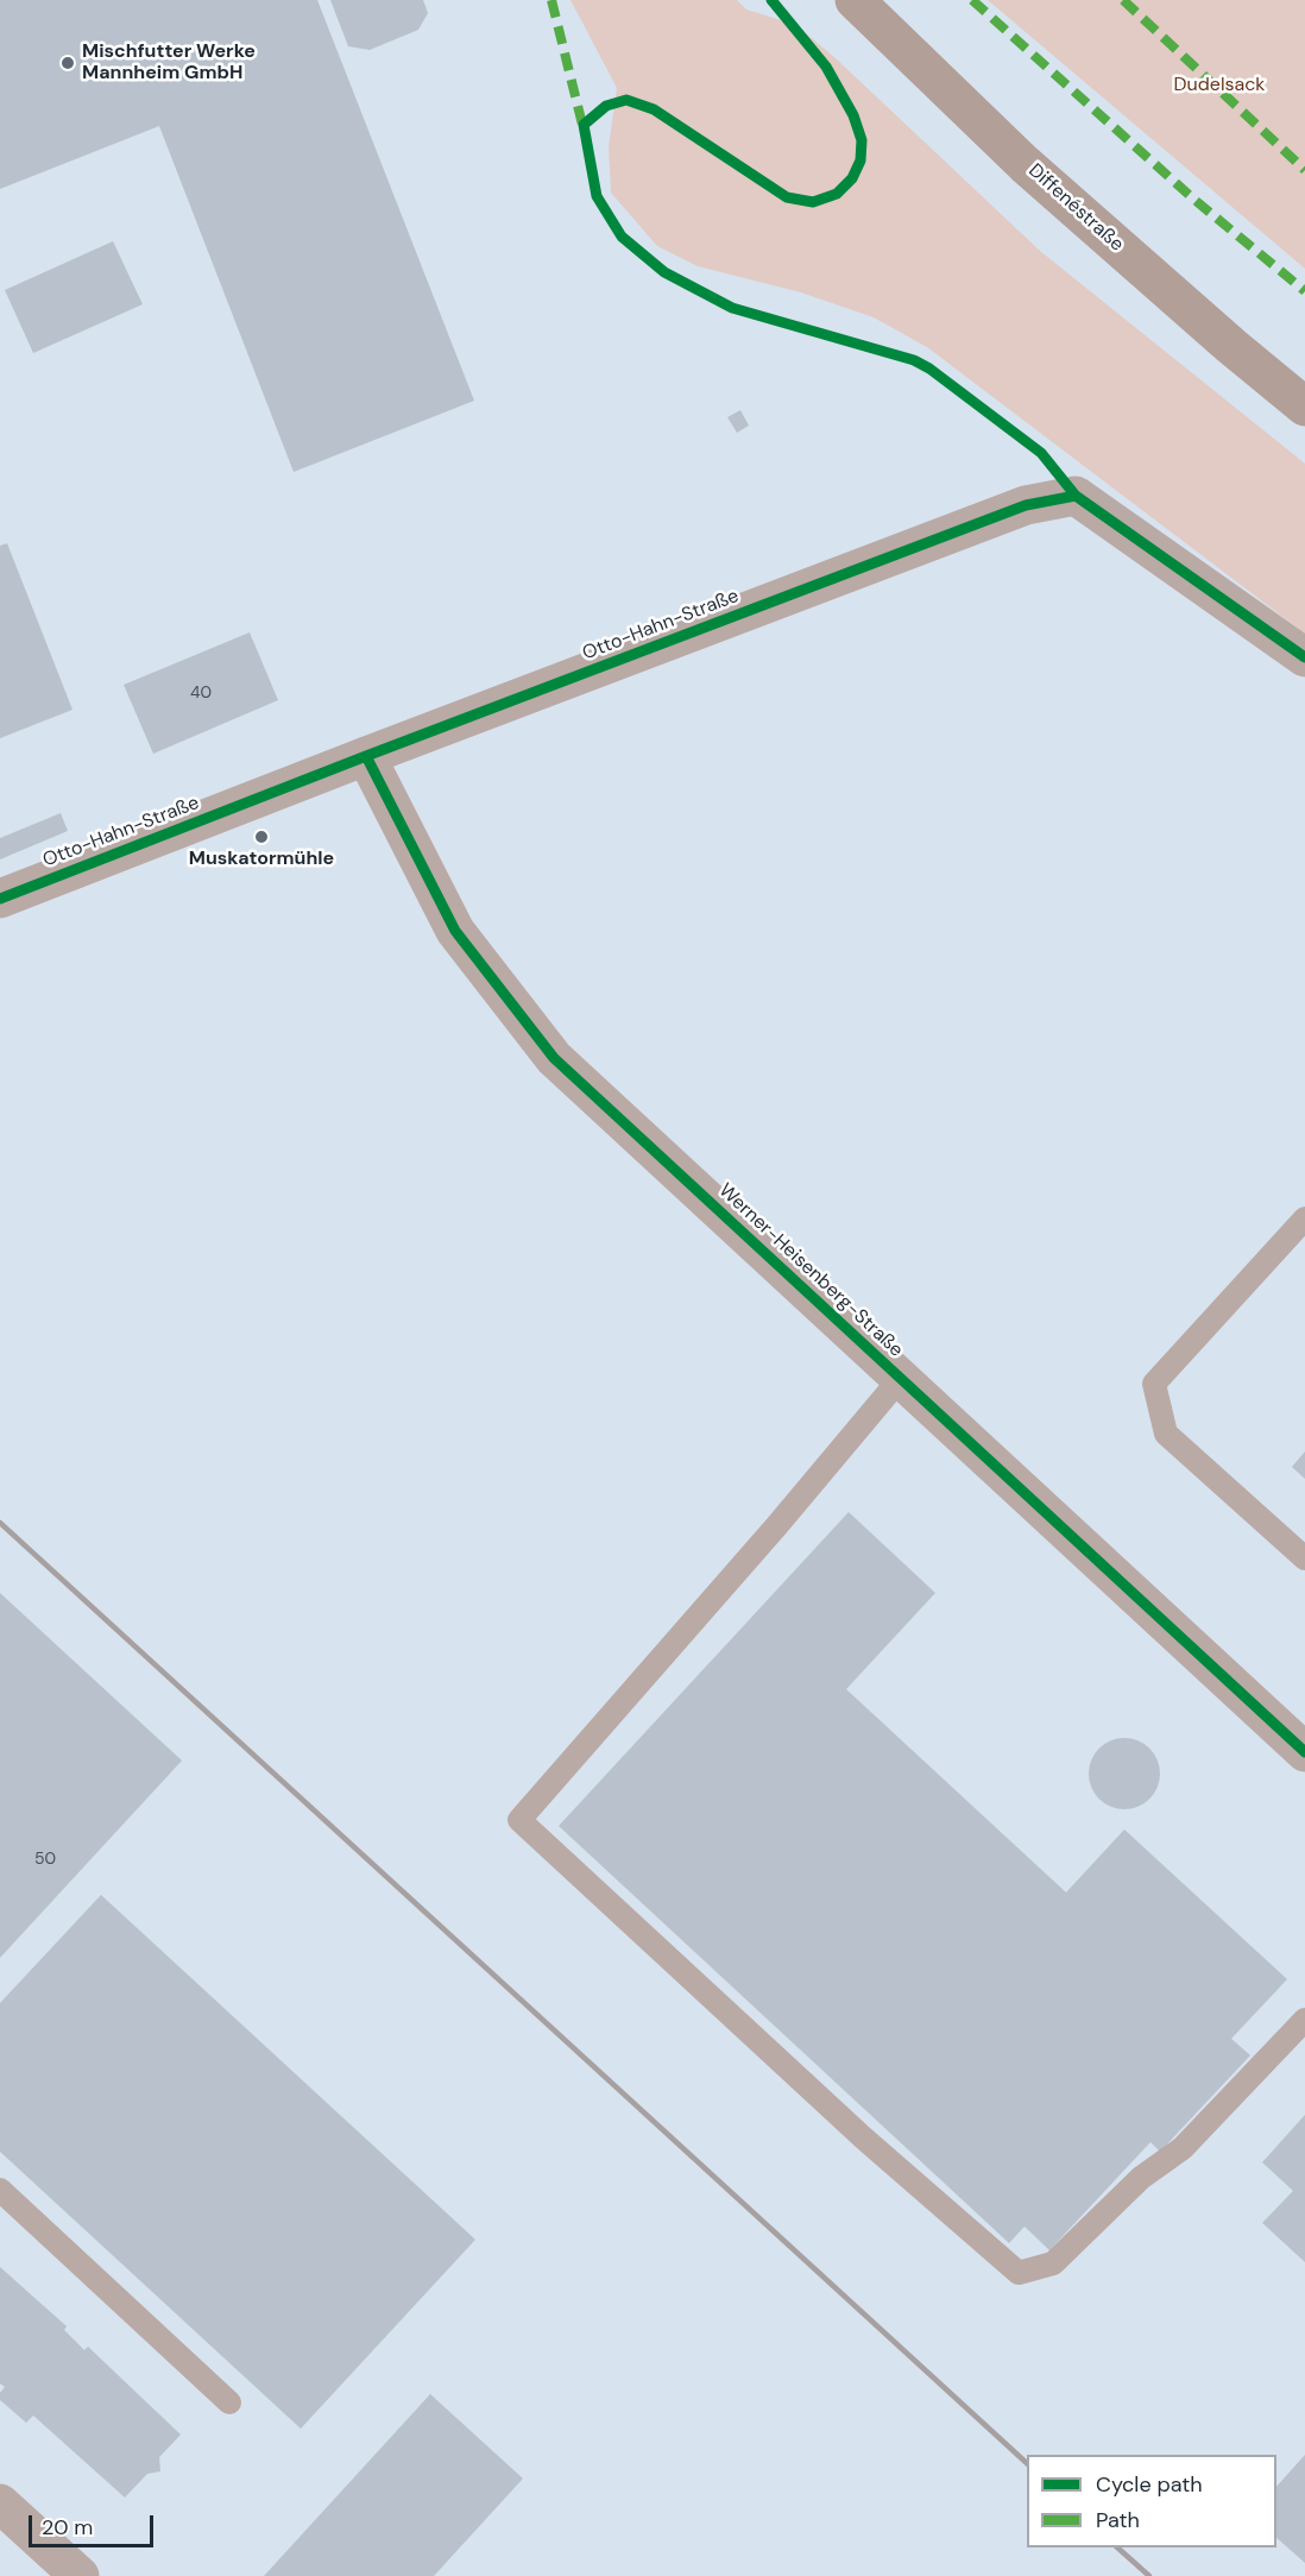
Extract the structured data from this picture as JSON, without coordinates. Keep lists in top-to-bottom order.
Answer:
{
  "streets": {
    "main road": ["Diffenéstraße"],
    "street": ["Otto-Hahn-Straße", "Werner-Heisenberg-Straße"]
  },
  "crossings": [
    ["Otto-Hahn-Straße", "Werner-Heisenberg-Straße"]
  ],
  "parks": ["Dudelsack"],
  "places": ["Mischfutter Werke Mannheim GmbH", "Muskatormühle"],
  "house_numbers": ["40", "50"],
  "legend": ["Cycle path", "Path"],
  "scale_bar": "20 m"
}
